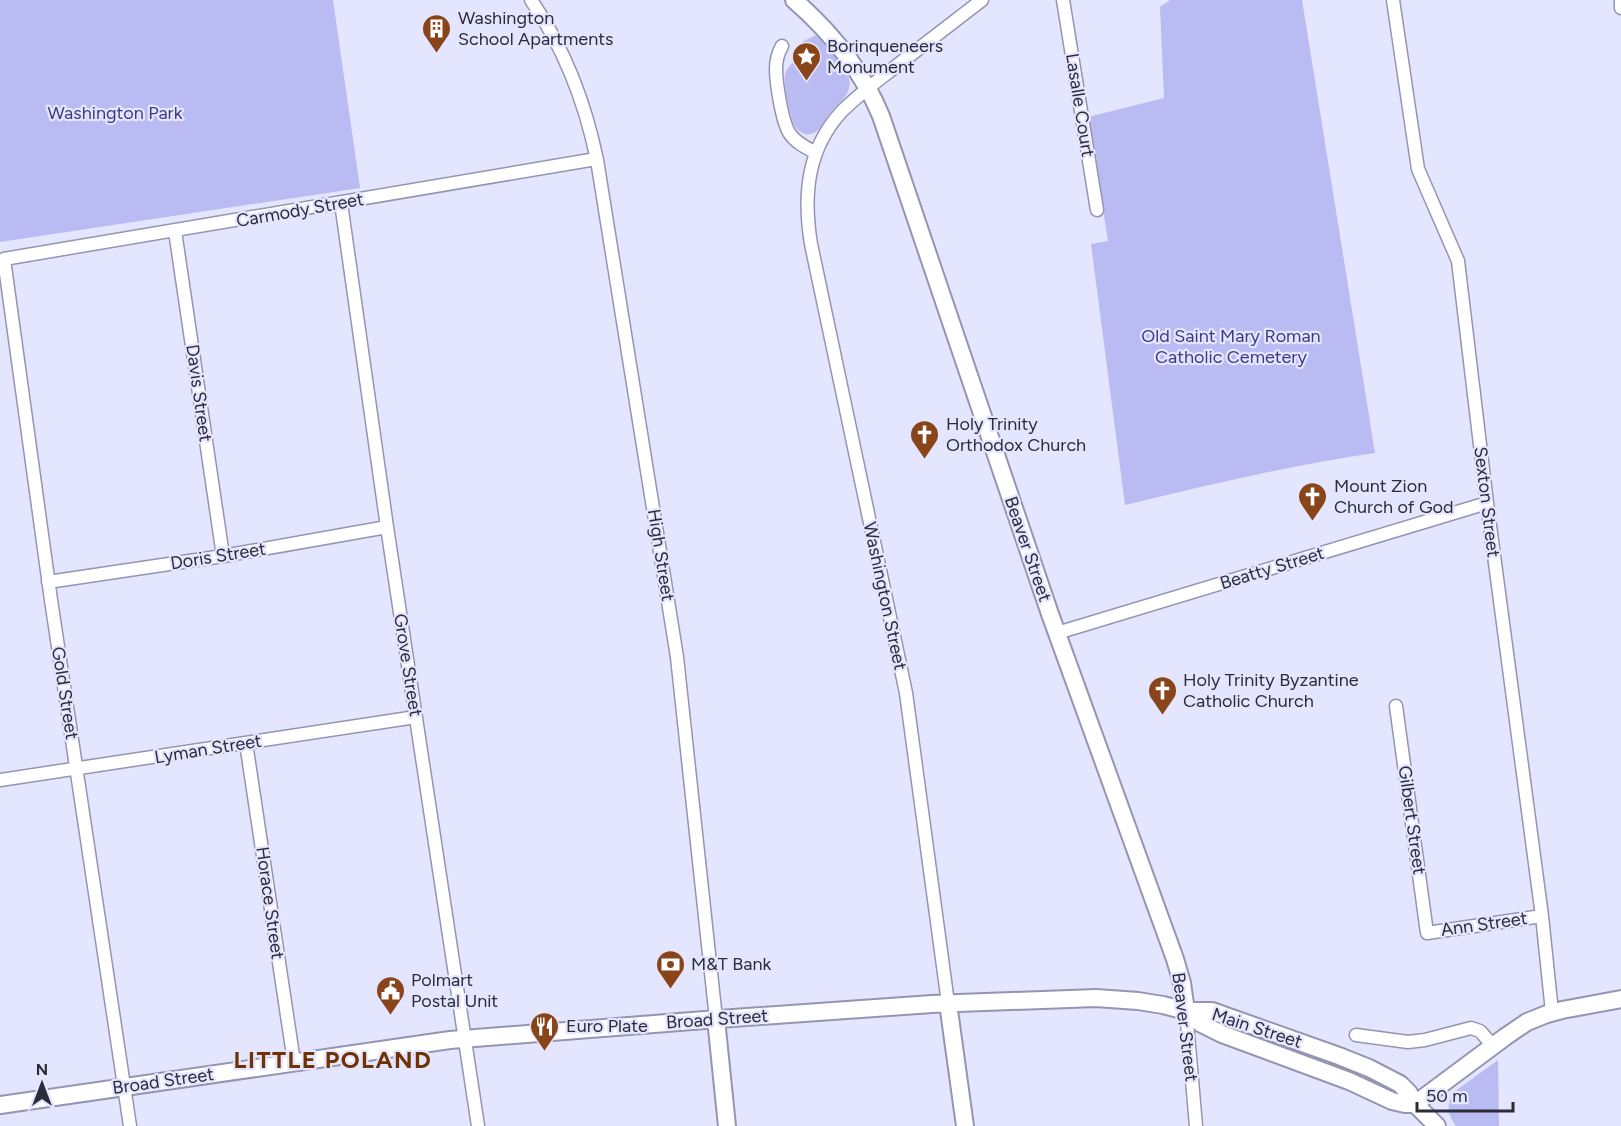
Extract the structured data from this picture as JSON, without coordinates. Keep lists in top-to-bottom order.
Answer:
{
  "streets": {
    "main road": [
      "Beaver Street",
      "High Street",
      "Washington Street",
      "Broad Street",
      "Main Street"
    ],
    "street": [
      "Lasalle Court",
      "Carmody Street",
      "Davis Street",
      "Sexton Street",
      "Doris Street",
      "Beatty Street",
      "Grove Street",
      "Gold Street",
      "Lyman Street",
      "Gilbert Street",
      "Horace Street",
      "Ann Street"
    ]
  },
  "crossings": [
    ["Carmody Street", "Davis Street"],
    ["Carmody Street", "High Street"],
    ["Carmody Street", "Grove Street"],
    ["Carmody Street", "Gold Street"],
    ["Davis Street", "Doris Street"],
    ["Sexton Street", "Beatty Street"],
    ["Sexton Street", "Ann Street"],
    ["Beaver Street", "Beatty Street"],
    ["Beaver Street", "Washington Street"],
    ["Beaver Street", "Broad Street"],
    ["Beaver Street", "Main Street"],
    ["High Street", "Broad Street"],
    ["Doris Street", "Grove Street"],
    ["Doris Street", "Gold Street"],
    ["Washington Street", "Broad Street"],
    ["Grove Street", "Lyman Street"],
    ["Grove Street", "Broad Street"],
    ["Gold Street", "Lyman Street"],
    ["Gold Street", "Broad Street"],
    ["Lyman Street", "Horace Street"],
    ["Gilbert Street", "Ann Street"],
    ["Horace Street", "Broad Street"],
    ["Broad Street", "Main Street"]
  ],
  "districts": ["LITTLE POLAND"],
  "parks": ["Washington Park", "Old Saint Mary Roman Catholic Cemetery"],
  "places": {
    "building": ["Washington School Apartments"],
    "place": ["Borinqueneers Monument"],
    "church": ["Holy Trinity Orthodox Church", "Mount Zion Church of God", "Holy Trinity Byzantine Catholic Church"],
    "bank": ["M&T Bank"],
    "public building": ["Polmart Postal Unit"],
    "restaurant": ["Euro Plate"]
  },
  "scale_bar": "50 m",
  "north": "top"
}
